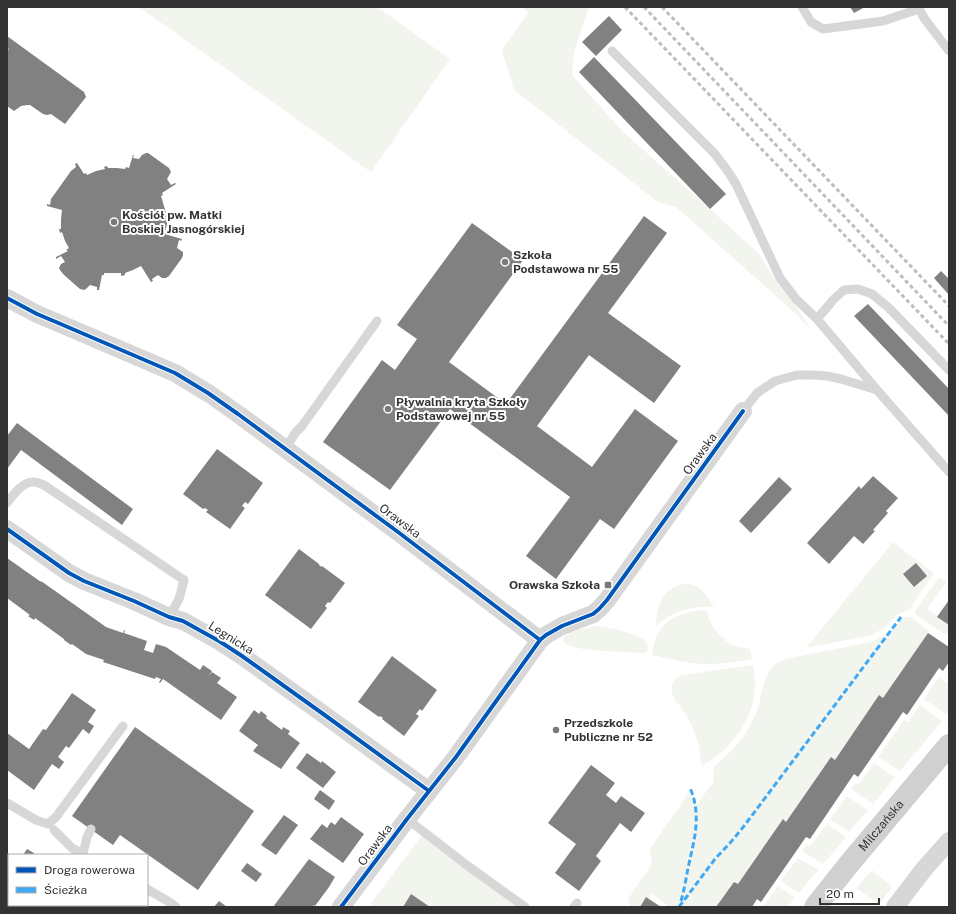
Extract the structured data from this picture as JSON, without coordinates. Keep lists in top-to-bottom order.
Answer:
{
  "streets": {
    "street": ["Orawska", "Legnicka", "Milczańska"]
  },
  "crossings": [
    ["Orawska", "Legnicka"]
  ],
  "places": {
    "other": [
      "Kościół pw. Matki Boskiej Jasnogórskiej",
      "Szkoła Podstawowa nr 55",
      "Pływalnia kryta Szkoły Podstawowej nr 55",
      "Przedszkole Publiczne nr 52"
    ],
    "transit": ["Orawska Szkoła"]
  },
  "legend": ["Droga rowerowa", "Ścieżka"],
  "scale_bar": "20 m"
}
